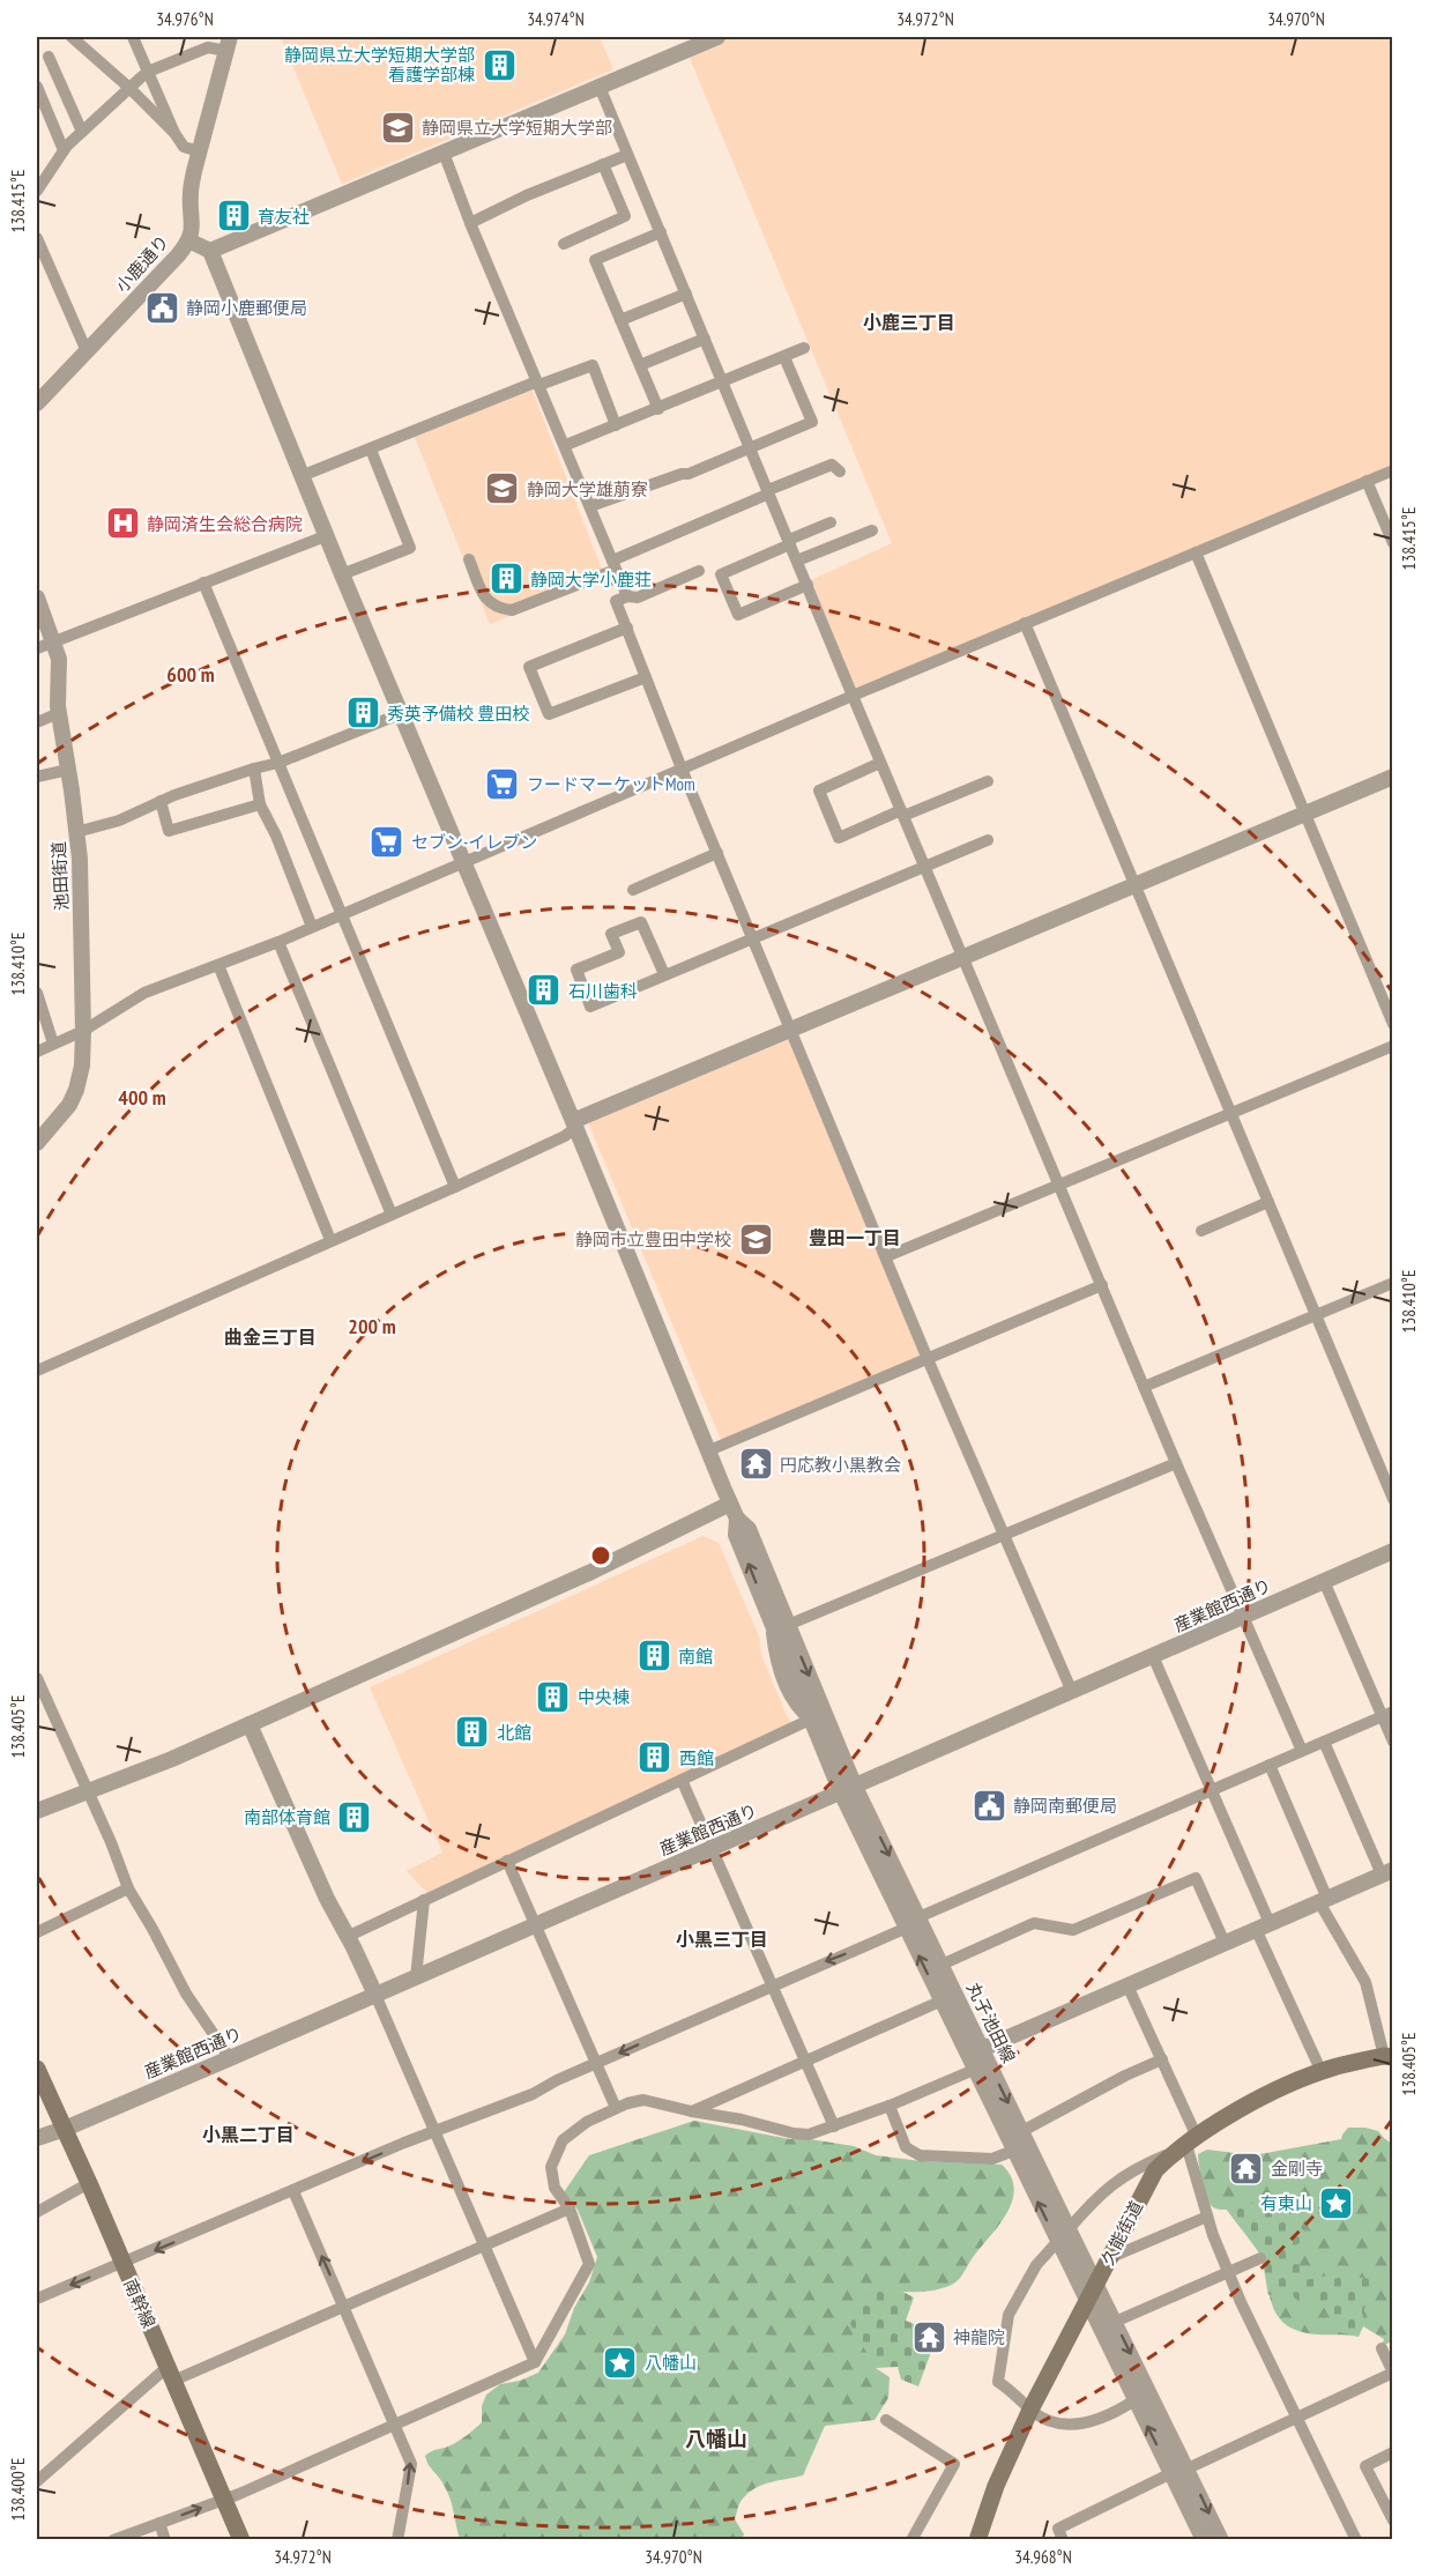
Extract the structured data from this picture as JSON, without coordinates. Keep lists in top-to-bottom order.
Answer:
{
  "streets": {
    "main road": ["久能街道", "南幹線"],
    "street": [
      "小鹿通り",
      "池田街道",
      "産業館西通り",
      "丸子池田線"
    ]
  },
  "crossings": [
    ["産業館西通り", "丸子池田線"],
    ["産業館西通り", "南幹線"],
    ["丸子池田線", "久能街道"]
  ],
  "districts": [
    "小鹿三丁目",
    "豊田一丁目",
    "曲金三丁目",
    "小黒三丁目",
    "小黒二丁目",
    "八幡山"
  ],
  "places": {
    "building": [
      "静岡県立大学短期大学部 看護学部棟",
      "育友社",
      "静岡大学小鹿荘",
      "秀英予備校 豊田校",
      "石川歯科",
      "南館",
      "中央棟",
      "北館",
      "西館",
      "南部体育館"
    ],
    "school or university": ["静岡県立大学短期大学部", "静岡大学雄萠寮", "静岡市立豊田中学校"],
    "public building": ["静岡小鹿郵便局", "静岡南郵便局"],
    "hospital": ["静岡済生会総合病院"],
    "supermarket": ["フードマーケットMom", "セブン-イレブン"],
    "temple": ["円応教小黒教会", "金剛寺", "神龍院"],
    "place": ["有東山", "八幡山"]
  },
  "coordinates": [
    "34.976°N",
    "34.974°N",
    "34.972°N",
    "34.970°N",
    "138.415°E",
    "138.410°E",
    "138.405°E",
    "138.400°E",
    "34.968°N"
  ],
  "rings": ["600 m", "400 m", "200 m"]
}
